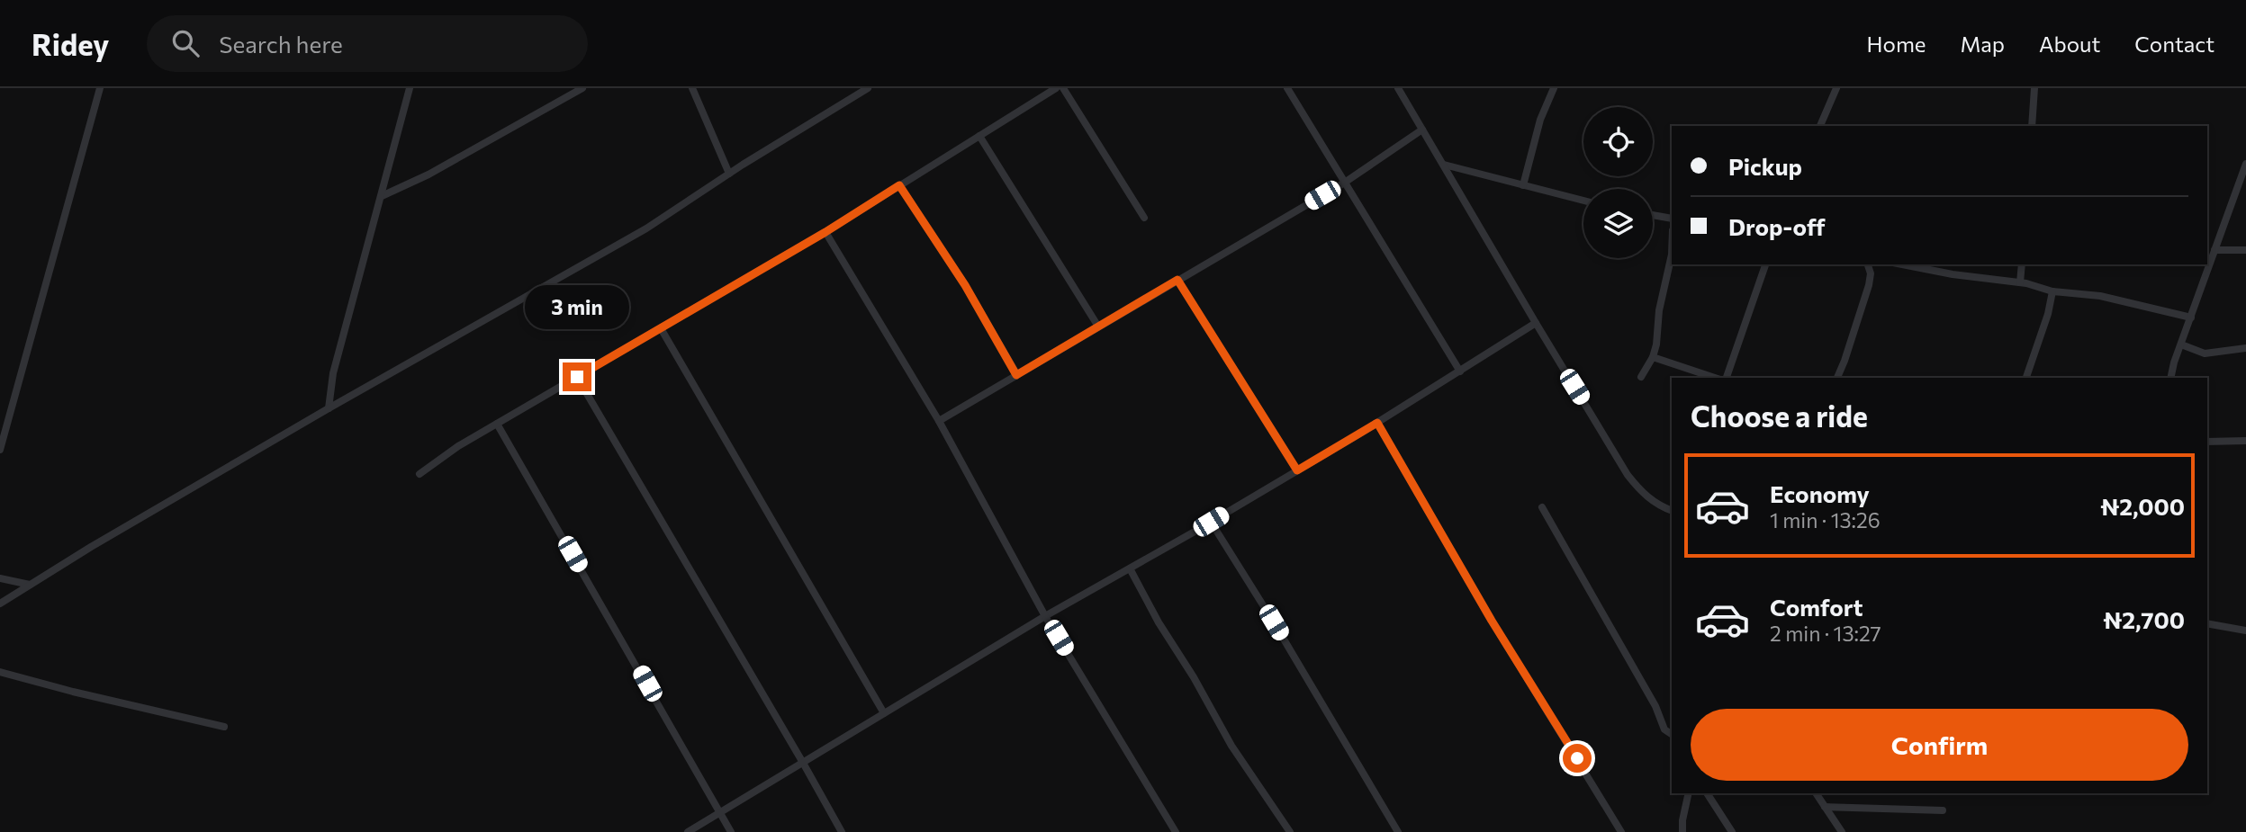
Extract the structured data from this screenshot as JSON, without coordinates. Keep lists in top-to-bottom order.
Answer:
{
  "page": {
    "header": "Ridey",
    "search": "Search here",
    "nav": [
      "Home",
      "Map",
      "About",
      "Contact"
    ],
    "banner": ["Pickup", "Drop-off"],
    "bubble": "3 min",
    "heading": "Choose a ride",
    "list": [
      {
        "name": "Economy",
        "note": "1 min · 13:26",
        "value": "₦2,000"
      },
      {
        "name": "Comfort",
        "note": "2 min · 13:27",
        "value": "₦2,700"
      }
    ],
    "buttons": "Confirm"
  }
}
